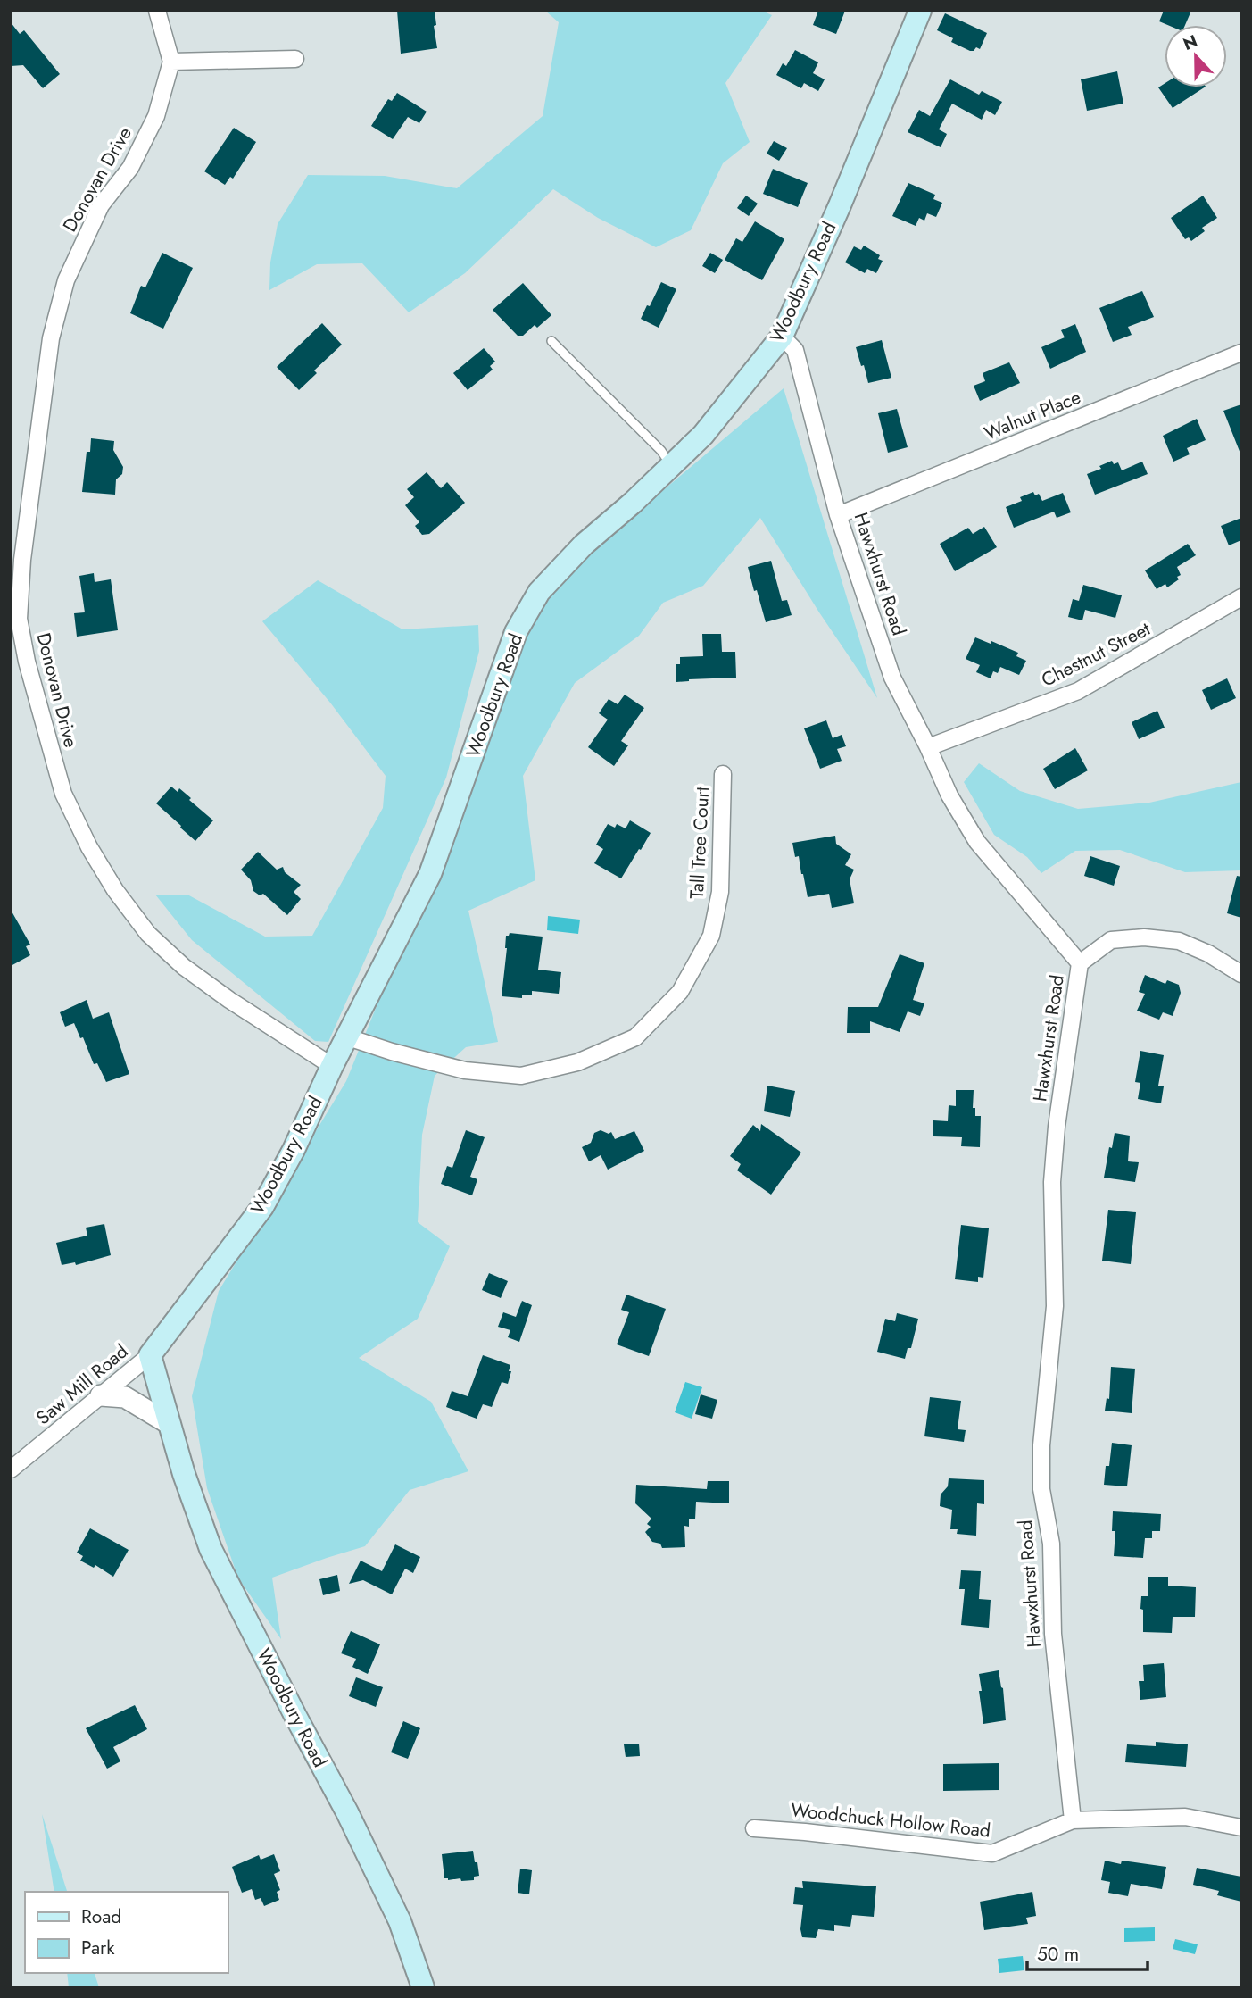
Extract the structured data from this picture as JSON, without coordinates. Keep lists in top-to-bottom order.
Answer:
{
  "streets": {
    "main road": ["Woodbury Road"],
    "street": [
      "Donovan Drive",
      "Walnut Place",
      "Hawxhurst Road",
      "Chestnut Street",
      "Tall Tree Court",
      "Saw Mill Road",
      "Woodchuck Hollow Road"
    ]
  },
  "crossings": [
    ["Donovan Drive", "Woodbury Road"],
    ["Woodbury Road", "Hawxhurst Road"],
    ["Woodbury Road", "Tall Tree Court"],
    ["Woodbury Road", "Saw Mill Road"],
    ["Walnut Place", "Hawxhurst Road"],
    ["Hawxhurst Road", "Chestnut Street"],
    ["Hawxhurst Road", "Woodchuck Hollow Road"]
  ],
  "legend": ["Road", "Park"],
  "scale_bar": "50 m",
  "north": "top"
}
